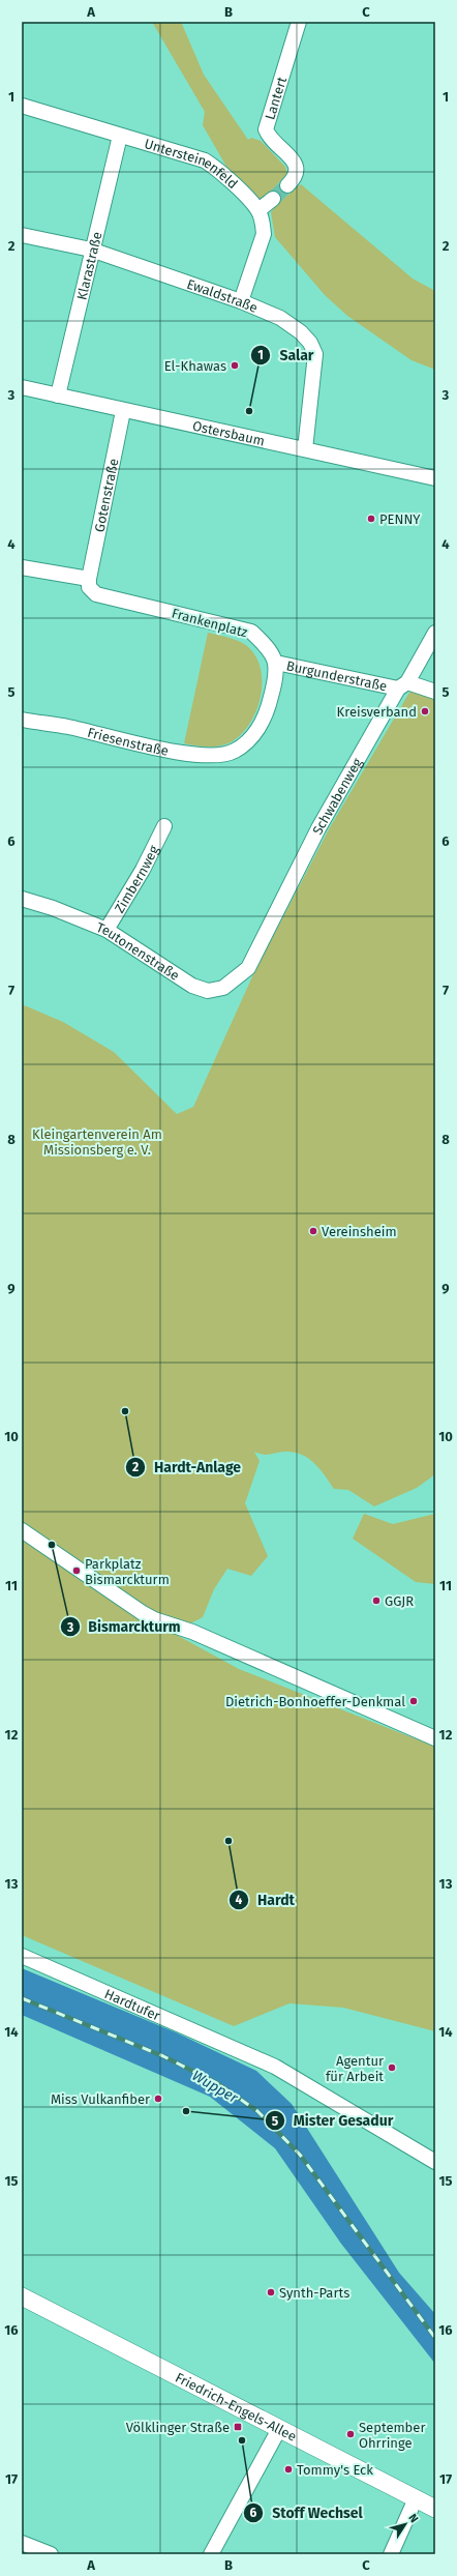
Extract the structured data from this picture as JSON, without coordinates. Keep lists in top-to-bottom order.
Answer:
{
  "streets": {
    "main road": ["Friedrich-Engels-Allee"],
    "street": [
      "Lantert",
      "Untersteinenfeld",
      "Klarastraße",
      "Ewaldstraße",
      "Ostersbaum",
      "Gotenstraße",
      "Frankenplatz",
      "Burgunderstraße",
      "Friesenstraße",
      "Schwabenweg",
      "Zimbernweg",
      "Teutonenstraße",
      "Hardtufer"
    ]
  },
  "crossings": [
    ["Untersteinenfeld", "Klarastraße"],
    ["Klarastraße", "Ewaldstraße"],
    ["Klarastraße", "Ostersbaum"],
    ["Ewaldstraße", "Ostersbaum"],
    ["Ostersbaum", "Gotenstraße"],
    ["Gotenstraße", "Frankenplatz"],
    ["Frankenplatz", "Burgunderstraße"],
    ["Frankenplatz", "Friesenstraße"],
    ["Burgunderstraße", "Friesenstraße"],
    ["Burgunderstraße", "Schwabenweg"],
    ["Schwabenweg", "Teutonenstraße"],
    ["Zimbernweg", "Teutonenstraße"]
  ],
  "water": ["Wupper"],
  "parks": ["Kleingartenverein Am Missionsberg e. V."],
  "places": {
    "other": [
      "El-Khawas",
      "Salar",
      "PENNY",
      "Kreisverband",
      "Vereinsheim",
      "Hardt-Anlage",
      "Bismarckturm",
      "Parkplatz Bismarckturm",
      "GGJR",
      "Dietrich-Bonhoeffer-Denkmal",
      "Hardt",
      "Agentur für Arbeit",
      "Miss Vulkanfiber",
      "Mister Gesadur",
      "Synth-Parts",
      "September Ohrringe",
      "Stoff Wechsel",
      "Tommy's Eck"
    ],
    "transit": ["Völklinger Straße"]
  },
  "north": "top right",
  "grid": {
    "columns": ["A", "B", "C"],
    "rows": [
      "1",
      "2",
      "3",
      "4",
      "5",
      "6",
      "7",
      "8",
      "9",
      "10",
      "11",
      "12",
      "13",
      "14",
      "15",
      "16",
      "17"
    ]
  }
}
